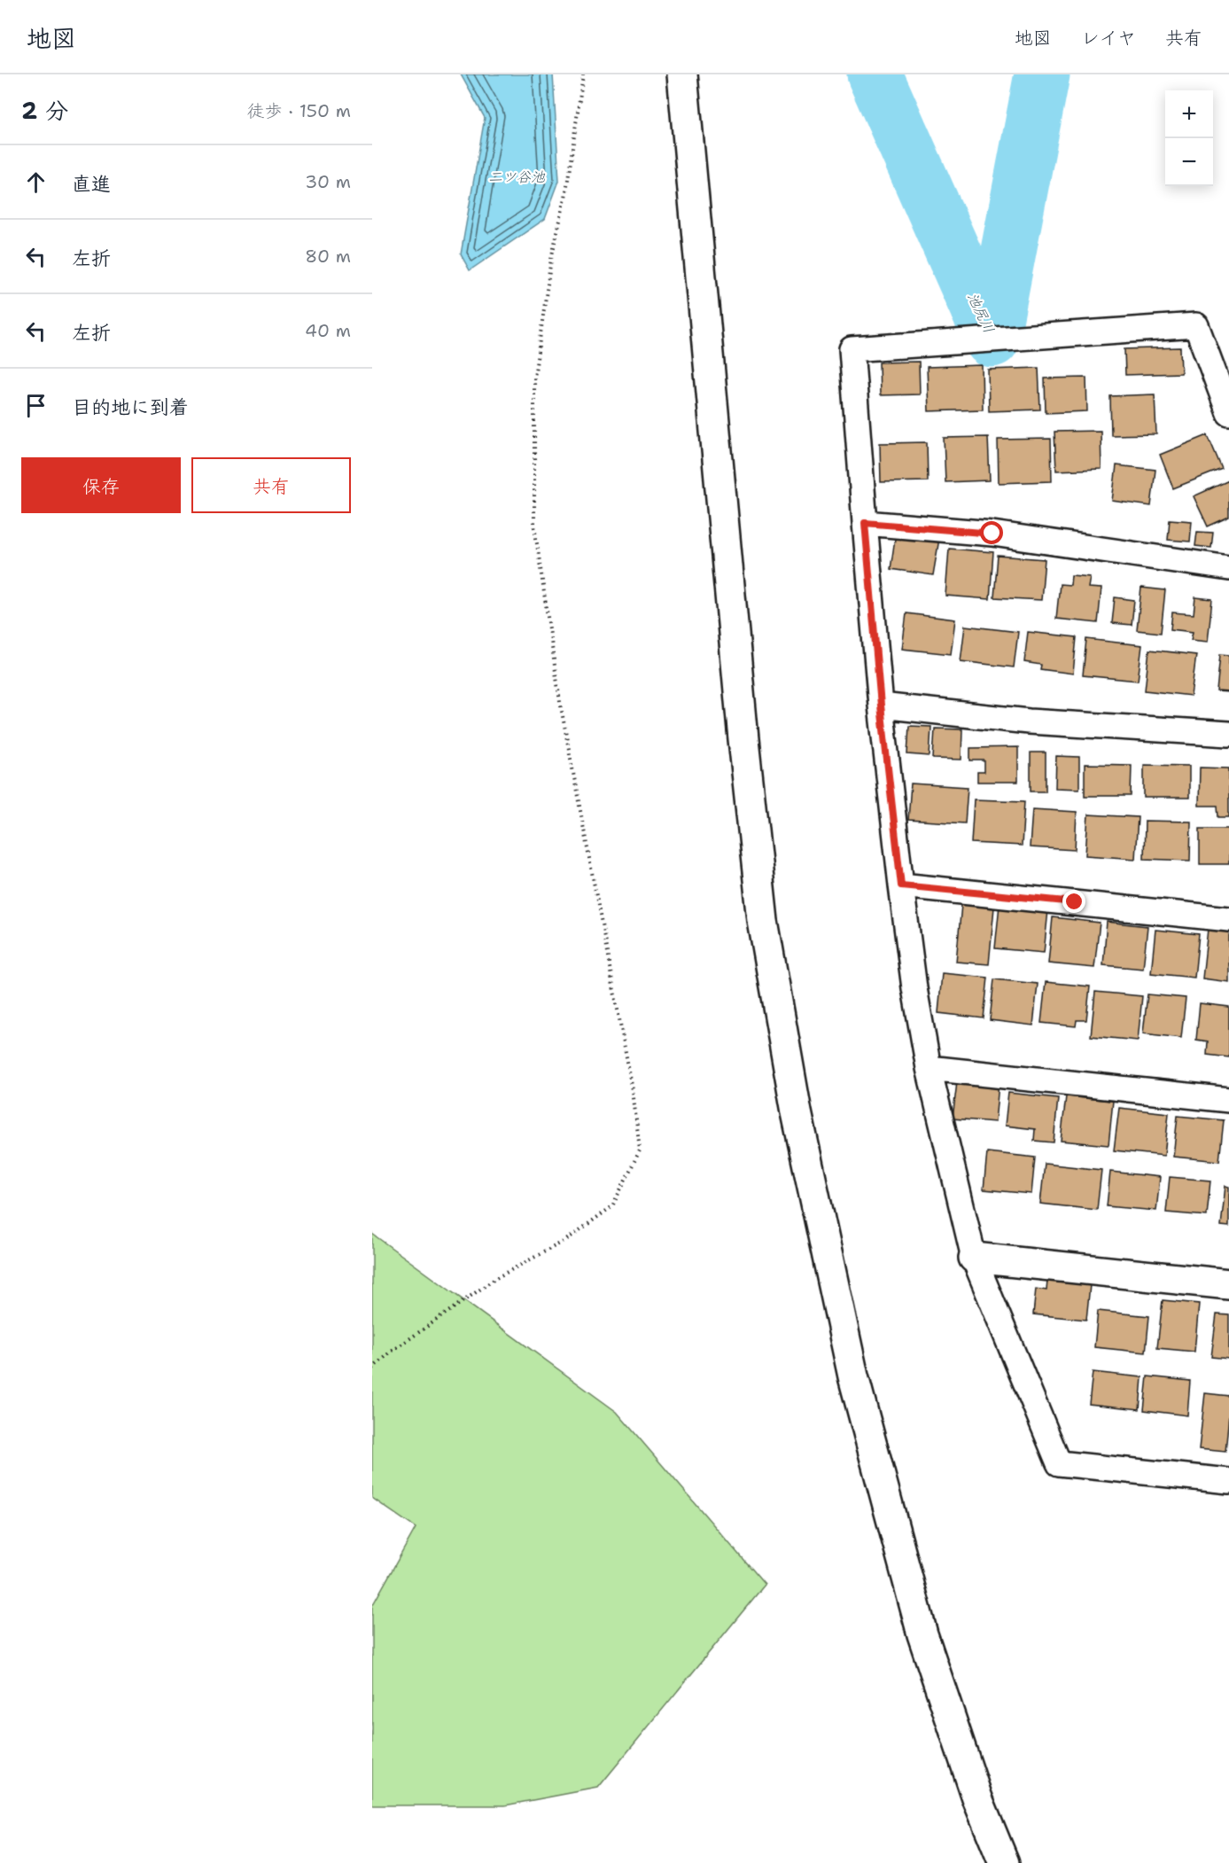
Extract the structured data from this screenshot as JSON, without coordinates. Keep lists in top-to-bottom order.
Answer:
{
  "water": ["二ツ谷池", "池尻川"],
  "page": {
    "header": "地図",
    "nav": ["地図", "レイヤ", "共有"],
    "heading": ["2 分", "徒歩 · 150 m"],
    "map_buttons": ["+", "−"],
    "list": [
      ["直進", "30 m"],
      ["左折", "80 m"],
      ["左折", "40 m"],
      "目的地に到着"
    ],
    "buttons": ["保存", "共有"]
  }
}
